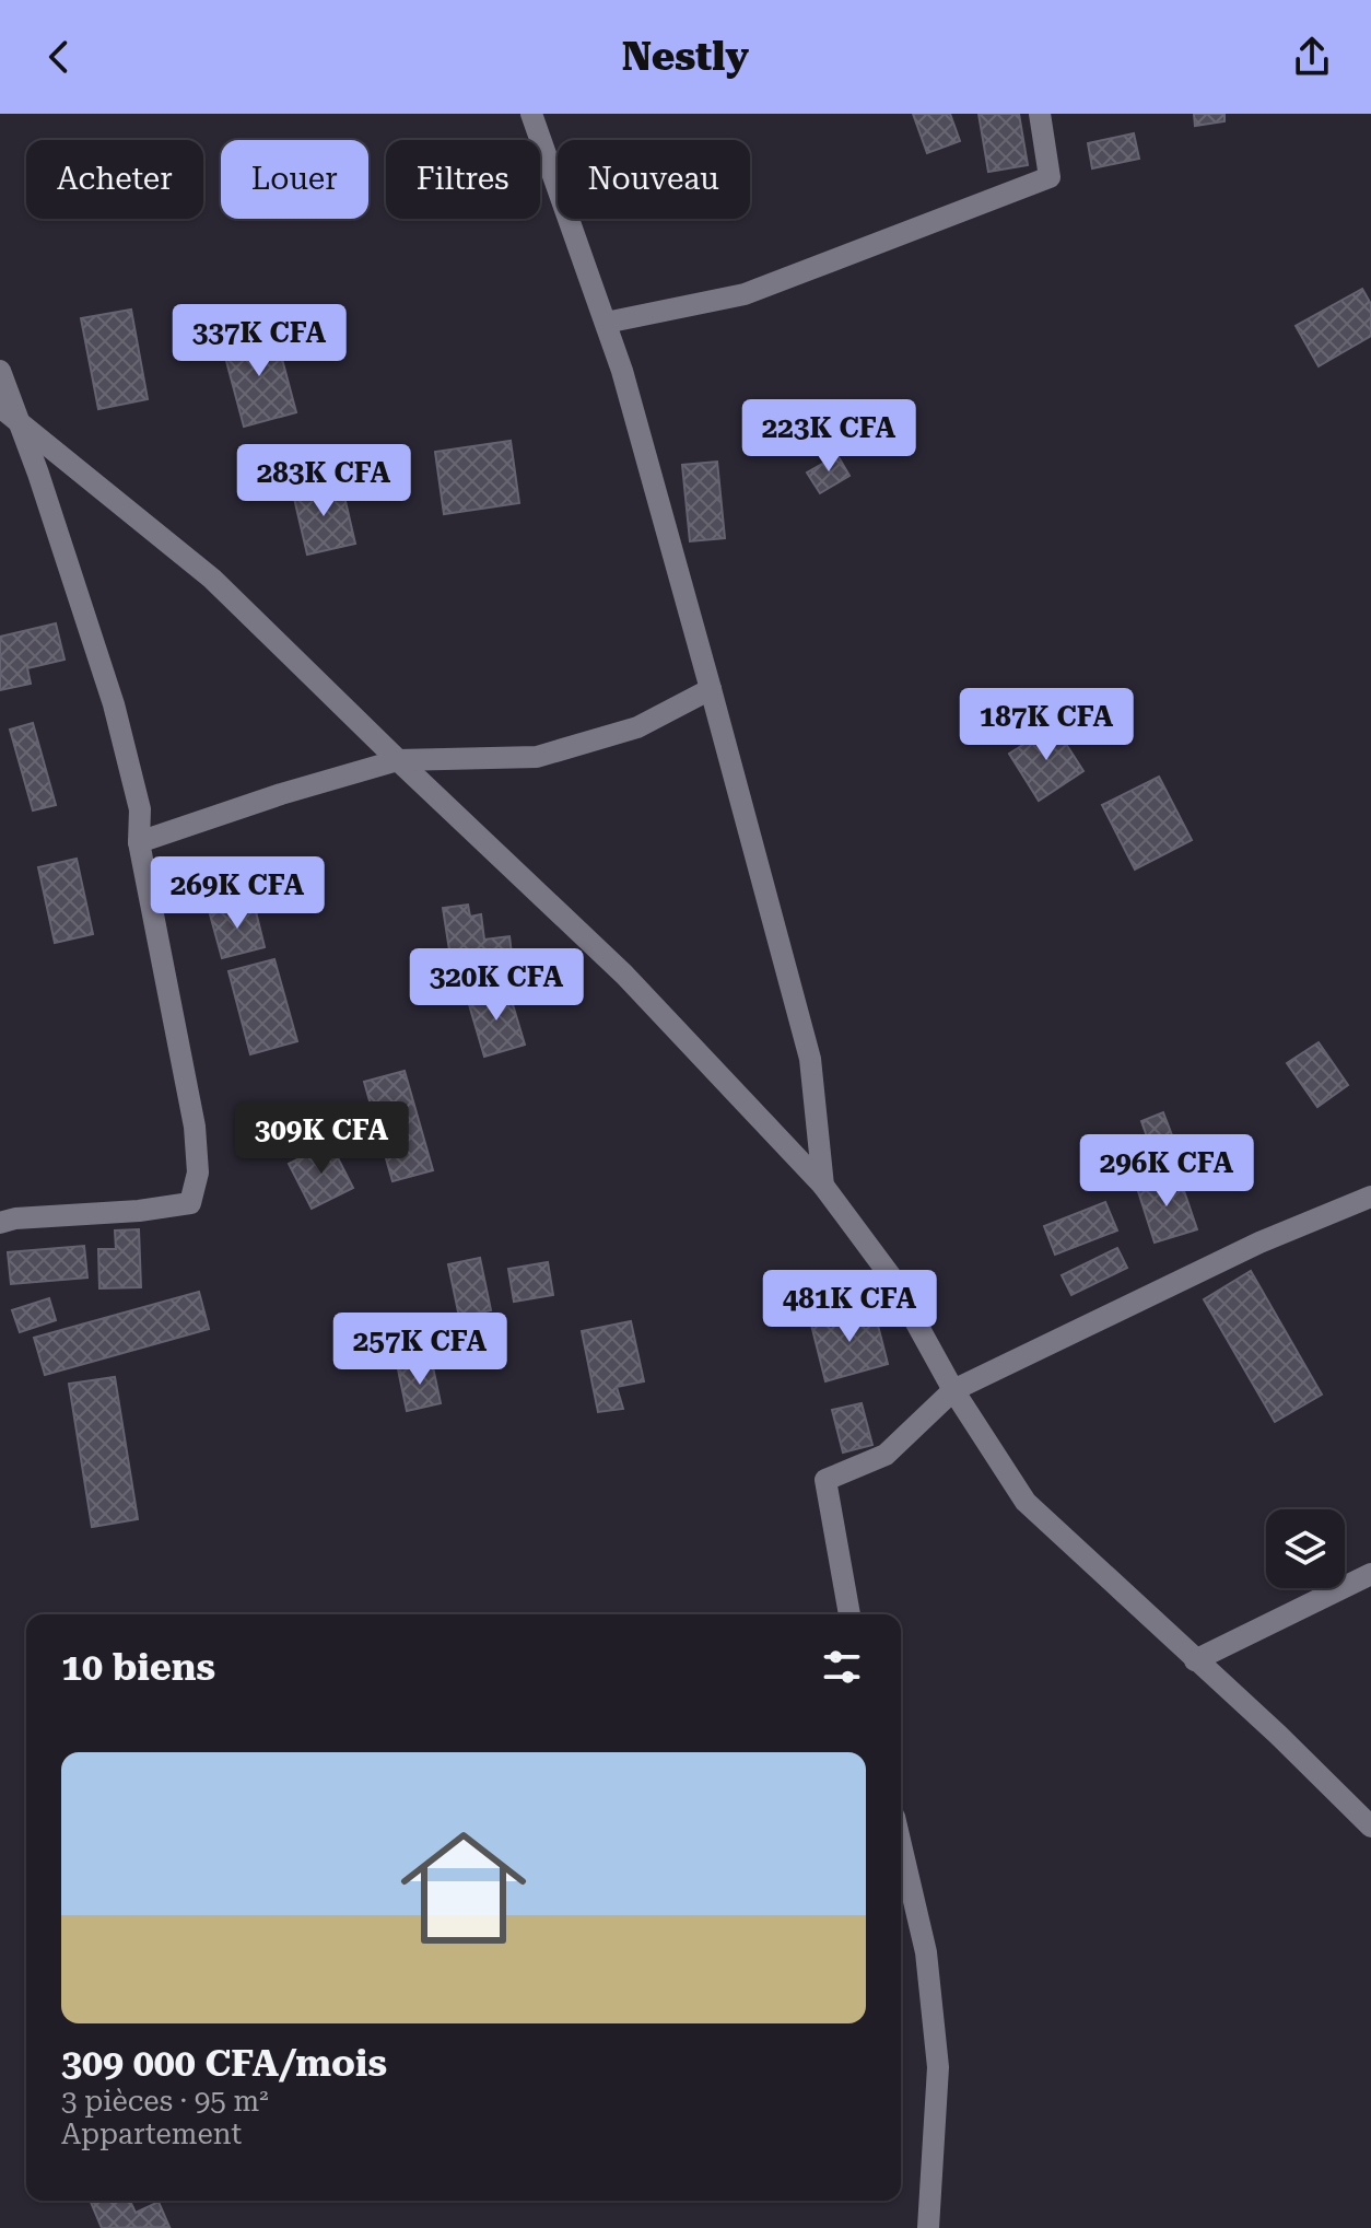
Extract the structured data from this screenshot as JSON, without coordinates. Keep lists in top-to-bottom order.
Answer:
{
  "page": {
    "header": "Nestly",
    "chip": [
      "Acheter",
      "Louer",
      "Filtres",
      "Nouveau"
    ],
    "price": [
      "337K CFA",
      "223K CFA",
      "283K CFA",
      "187K CFA",
      "269K CFA",
      "320K CFA",
      "309K CFA",
      "296K CFA",
      "481K CFA",
      "257K CFA"
    ],
    "heading": "10 biens",
    "list": [
      {
        "name": "309 000 CFA/mois",
        "note": "3 pièces · 95 m² · Appartement"
      }
    ]
  }
}
